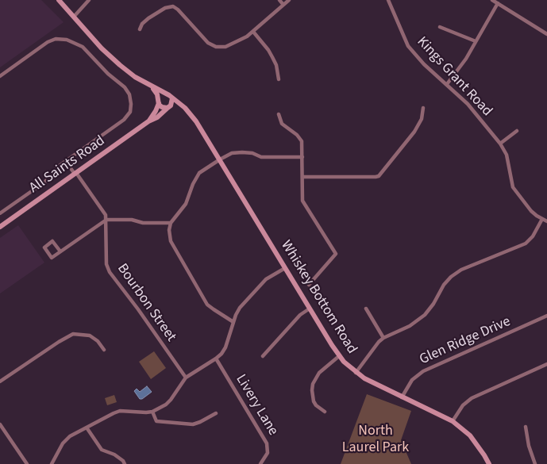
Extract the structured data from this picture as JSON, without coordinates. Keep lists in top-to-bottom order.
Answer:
{
  "streets": {
    "street": [
      "Kings Grant Road",
      "All Saints Road",
      "Whiskey Bottom Road",
      "Bourbon Street",
      "Glen Ridge Drive",
      "Livery Lane"
    ]
  },
  "crossings": [
    ["All Saints Road", "Whiskey Bottom Road"],
    ["All Saints Road", "Bourbon Street"],
    ["Whiskey Bottom Road", "Glen Ridge Drive"]
  ],
  "parks": ["North Laurel Park"]
}
